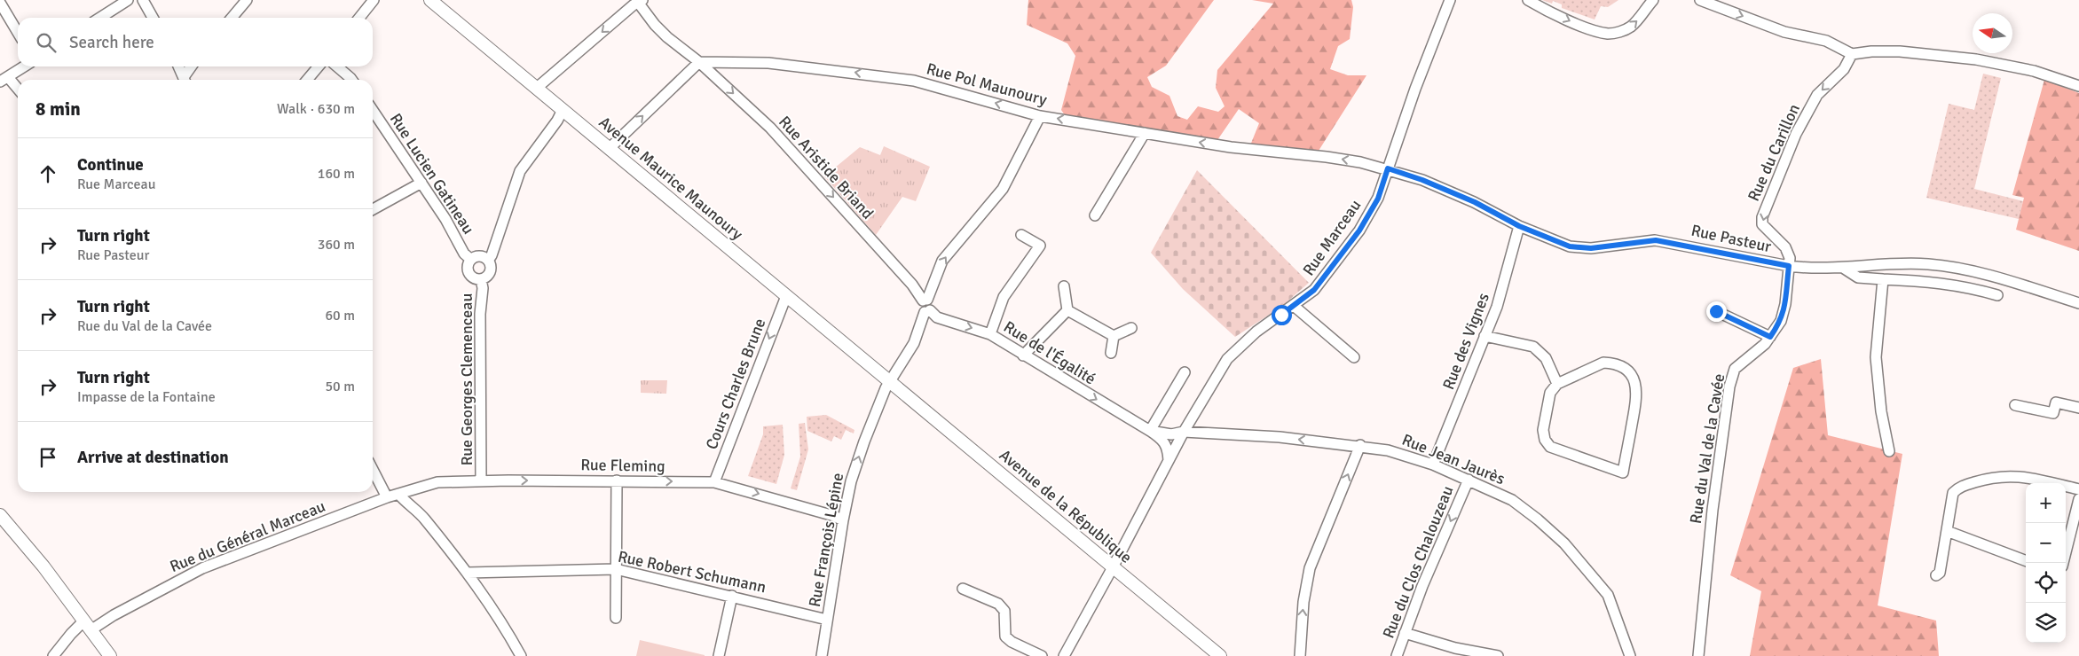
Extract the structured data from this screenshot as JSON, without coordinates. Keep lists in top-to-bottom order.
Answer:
{
  "streets": {
    "main road": ["Avenue Maurice Maunoury", "Avenue de la République"],
    "street": [
      "Rue Pol Maunoury",
      "Rue du Carillon",
      "Rue Aristide Briand",
      "Rue Lucien Gatineau",
      "Rue Marceau",
      "Rue Pasteur",
      "Rue des Vignes",
      "Rue de l'Égalité",
      "Rue Georges Clemenceau",
      "Cours Charles Brune",
      "Rue du Val de la Cavée",
      "Rue Jean Jaurès",
      "Rue Fleming",
      "Rue du Général Marceau",
      "Rue François Lépine",
      "Rue du Clos Chalouzeau",
      "Rue Robert Schumann"
    ]
  },
  "crossings": [
    ["Rue Pol Maunoury", "Rue Aristide Briand"],
    ["Rue Pol Maunoury", "Rue Marceau"],
    ["Rue Pol Maunoury", "Rue Pasteur"],
    ["Rue du Carillon", "Rue Pasteur"],
    ["Rue du Carillon", "Rue du Val de la Cavée"],
    ["Rue Aristide Briand", "Rue de l'Égalité"],
    ["Rue Aristide Briand", "Rue François Lépine"],
    ["Rue Lucien Gatineau", "Rue Georges Clemenceau"],
    ["Avenue Maurice Maunoury", "Cours Charles Brune"],
    ["Avenue Maurice Maunoury", "Avenue de la République"],
    ["Avenue Maurice Maunoury", "Rue François Lépine"],
    ["Rue Marceau", "Rue Pasteur"],
    ["Rue Marceau", "Rue de l'Égalité"],
    ["Rue Marceau", "Rue Jean Jaurès"],
    ["Rue Marceau", "Avenue de la République"],
    ["Rue Pasteur", "Rue des Vignes"],
    ["Rue Pasteur", "Rue du Val de la Cavée"],
    ["Rue des Vignes", "Rue Jean Jaurès"],
    ["Rue de l'Égalité", "Rue Jean Jaurès"],
    ["Rue de l'Égalité", "Rue François Lépine"],
    ["Rue Georges Clemenceau", "Rue Fleming"],
    ["Cours Charles Brune", "Rue Fleming"],
    ["Rue Jean Jaurès", "Rue du Clos Chalouzeau"],
    ["Rue Fleming", "Rue du Général Marceau"],
    ["Rue Fleming", "Rue François Lépine"],
    ["Avenue de la République", "Rue François Lépine"],
    ["Rue François Lépine", "Rue Robert Schumann"]
  ],
  "one_way": [
    "Rue Pol Maunoury",
    "Rue du Carillon",
    "Rue Aristide Briand",
    "Rue de l'Égalité",
    "Cours Charles Brune",
    "Rue Fleming",
    "Rue François Lépine",
    "Rue du Clos Chalouzeau"
  ],
  "north": "left",
  "page": {
    "search": "Search here",
    "heading": ["8 min", "Walk · 630 m"],
    "list": [
      ["Continue", "Rue Marceau", "160 m"],
      ["Turn right", "Rue Pasteur", "360 m"],
      ["Turn right", "Rue du Val de la Cavée", "60 m"],
      ["Turn right", "Impasse de la Fontaine", "50 m"],
      "Arrive at destination"
    ],
    "map_buttons": ["+", "−"]
  }
}
